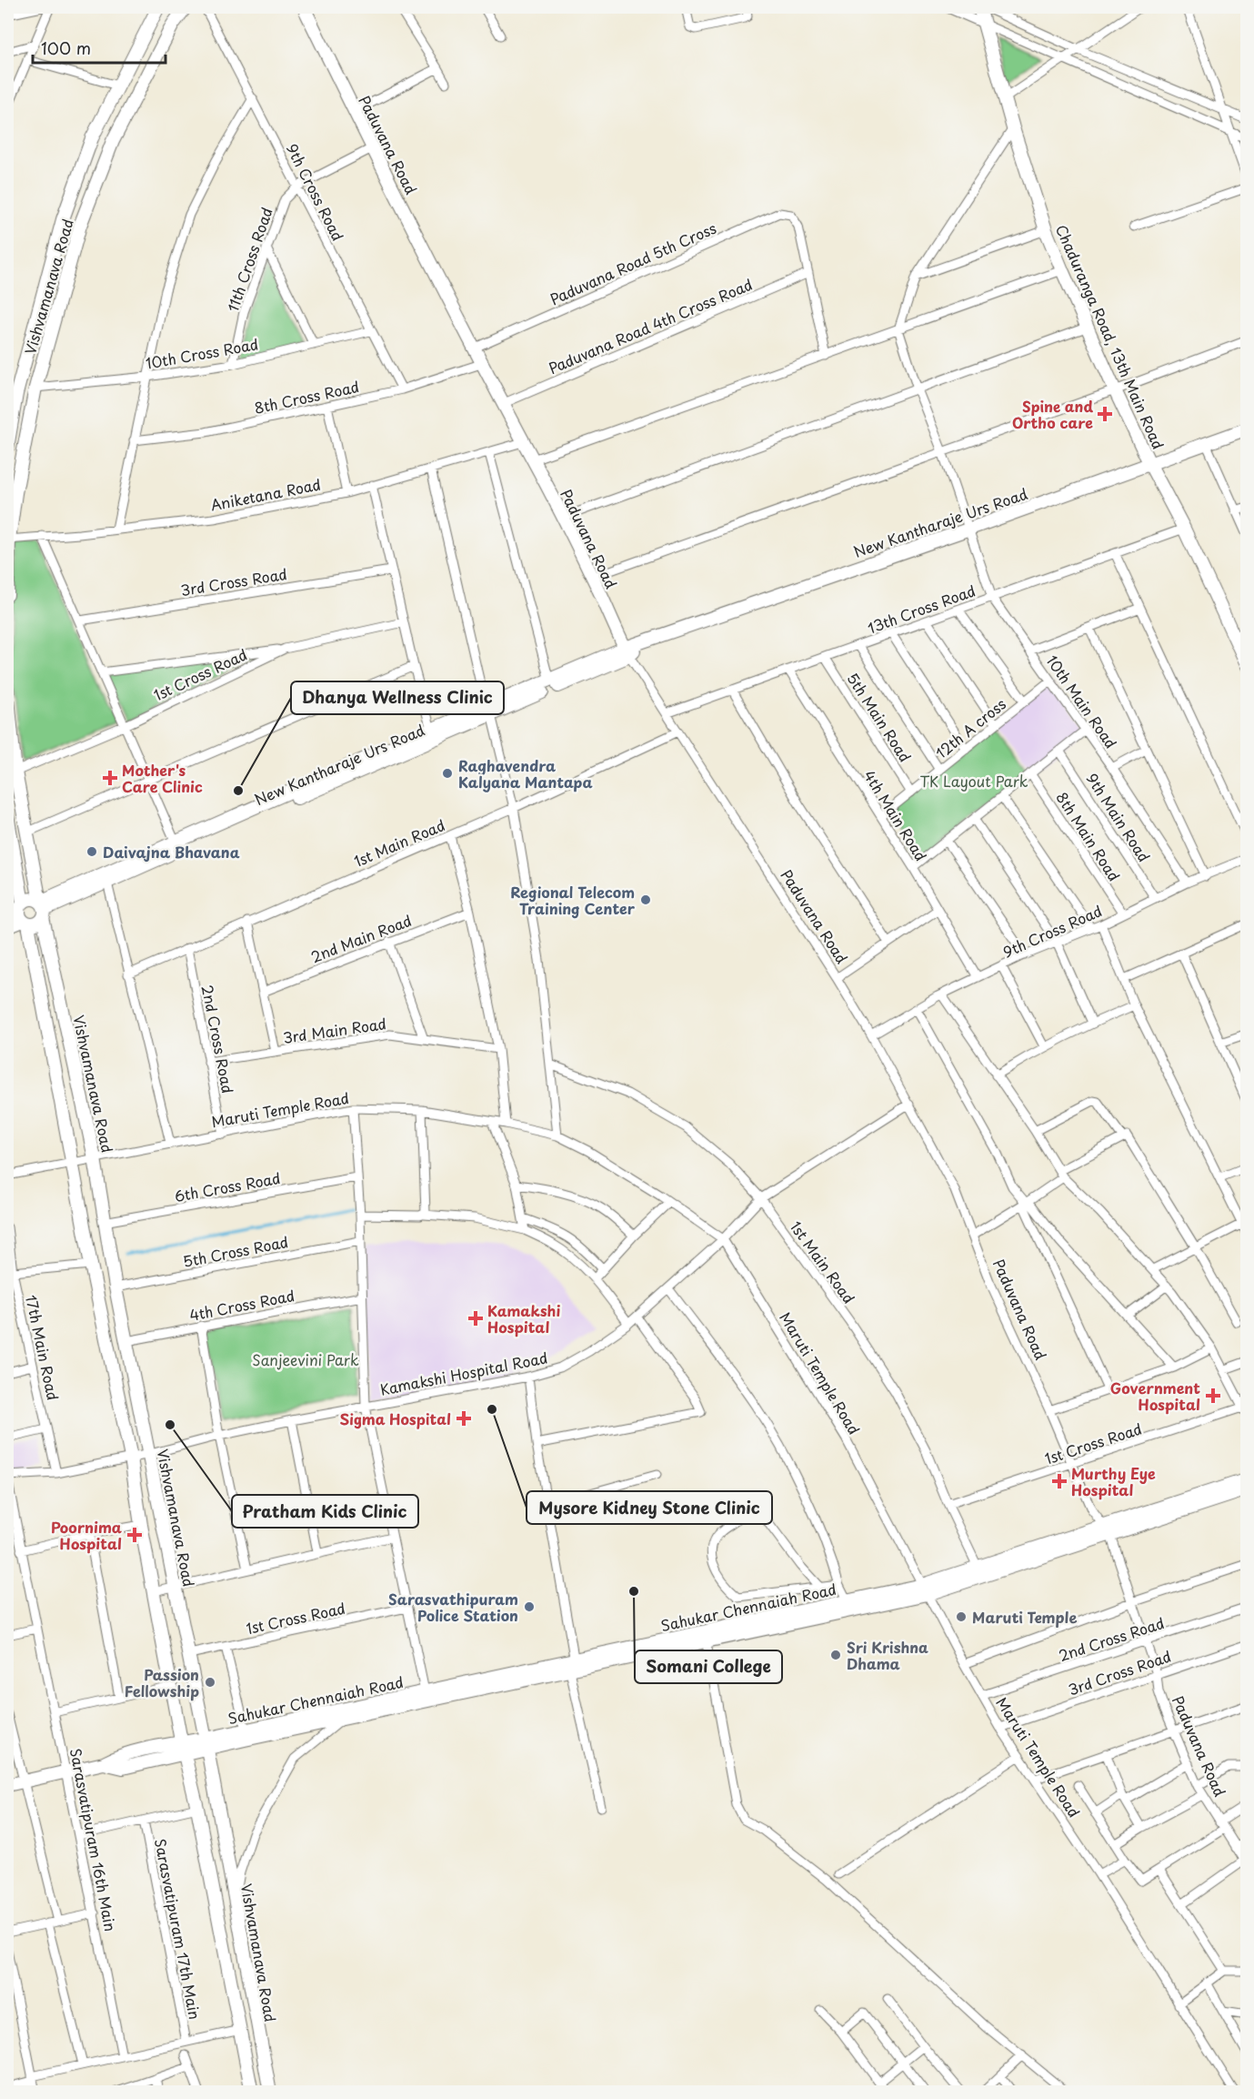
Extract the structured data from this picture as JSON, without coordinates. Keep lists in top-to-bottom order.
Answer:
{
  "streets": {
    "main road": [
      "Paduvana Road",
      "Vishvamanava Road",
      "Chaduranga Road, 13th Main Road",
      "New Kantharaje Urs Road",
      "Sahukar Chennaiah Road"
    ],
    "street": [
      "9th Cross Road",
      "11th Cross Road",
      "Paduvana Road 5th Cross",
      "Paduvana Road 4th Cross Road",
      "10th Cross Road",
      "8th Cross Road",
      "Aniketana Road",
      "3rd Cross Road",
      "13th Cross Road",
      "1st Cross Road",
      "10th Main Road",
      "5th Main Road",
      "12th A cross",
      "4th Main Road",
      "9th Main Road",
      "8th Main Road",
      "1st Main Road",
      "2nd Main Road",
      "3rd Main Road",
      "2nd Cross Road",
      "Maruti Temple Road",
      "6th Cross Road",
      "5th Cross Road",
      "4th Cross Road",
      "17th Main Road",
      "Kamakshi Hospital Road",
      "Sarasvatipuram 16th Main",
      "Sarasvatipuram 17th Main"
    ]
  },
  "crossings": [
    ["Paduvana Road", "9th Cross Road"],
    ["Paduvana Road", "11th Cross Road"],
    ["Paduvana Road", "Paduvana Road 5th Cross"],
    ["Paduvana Road", "Paduvana Road 4th Cross Road"],
    ["Paduvana Road", "8th Cross Road"],
    ["Paduvana Road", "Aniketana Road"],
    ["Paduvana Road", "New Kantharaje Urs Road"],
    ["Paduvana Road", "3rd Cross Road"],
    ["Paduvana Road", "13th Cross Road"],
    ["Paduvana Road", "1st Cross Road"],
    ["Paduvana Road", "1st Main Road"],
    ["Paduvana Road", "2nd Cross Road"],
    ["Paduvana Road", "Kamakshi Hospital Road"],
    ["Paduvana Road", "Sahukar Chennaiah Road"],
    ["9th Cross Road", "11th Cross Road"],
    ["9th Cross Road", "10th Cross Road"],
    ["9th Cross Road", "8th Cross Road"],
    ["9th Cross Road", "10th Main Road"],
    ["9th Cross Road", "4th Main Road"],
    ["9th Cross Road", "9th Main Road"],
    ["9th Cross Road", "8th Main Road"],
    ["11th Cross Road", "10th Cross Road"],
    ["Paduvana Road 5th Cross", "Paduvana Road 4th Cross Road"],
    ["Vishvamanava Road", "10th Cross Road"],
    ["Vishvamanava Road", "Aniketana Road"],
    ["Vishvamanava Road", "New Kantharaje Urs Road"],
    ["Vishvamanava Road", "1st Cross Road"],
    ["Vishvamanava Road", "Maruti Temple Road"],
    ["Vishvamanava Road", "6th Cross Road"],
    ["Vishvamanava Road", "5th Cross Road"],
    ["Vishvamanava Road", "4th Cross Road"],
    ["Vishvamanava Road", "Kamakshi Hospital Road"],
    ["Vishvamanava Road", "Sahukar Chennaiah Road"],
    ["Chaduranga Road, 13th Main Road", "New Kantharaje Urs Road"],
    ["Chaduranga Road, 13th Main Road", "13th Cross Road"],
    ["New Kantharaje Urs Road", "10th Main Road"],
    ["3rd Cross Road", "Maruti Temple Road"],
    ["13th Cross Road", "10th Main Road"],
    ["13th Cross Road", "5th Main Road"],
    ["13th Cross Road", "4th Main Road"],
    ["1st Cross Road", "1st Main Road"],
    ["10th Main Road", "12th A cross"],
    ["5th Main Road", "12th A cross"],
    ["12th A cross", "4th Main Road"],
    ["1st Main Road", "2nd Cross Road"],
    ["1st Main Road", "Kamakshi Hospital Road"],
    ["1st Main Road", "Sahukar Chennaiah Road"],
    ["3rd Main Road", "2nd Cross Road"],
    ["2nd Cross Road", "Maruti Temple Road"],
    ["Maruti Temple Road", "Kamakshi Hospital Road"],
    ["Maruti Temple Road", "Sahukar Chennaiah Road"],
    ["17th Main Road", "Kamakshi Hospital Road"],
    ["Kamakshi Hospital Road", "Sarasvatipuram 16th Main"],
    ["Sahukar Chennaiah Road", "Sarasvatipuram 16th Main"]
  ],
  "parks": ["TK Layout Park", "Sanjeevini Park"],
  "places": {
    "health": [
      "Spine and Ortho care",
      "Mother's Care Clinic",
      "Kamakshi Hospital",
      "Government Hospital",
      "Sigma Hospital",
      "Murthy Eye Hospital",
      "Poornima Hospital"
    ],
    "other": [
      "Raghavendra Kalyana Mantapa",
      "Dhanya Wellness Clinic",
      "Daivajna Bhavana",
      "Regional Telecom Training Center",
      "Mysore Kidney Stone Clinic",
      "Pratham Kids Clinic",
      "Somani College",
      "Sarasvathipuram Police Station",
      "Maruti Temple",
      "Sri Krishna Dhama",
      "Passion Fellowship"
    ]
  },
  "scale_bar": "100 m"
}
